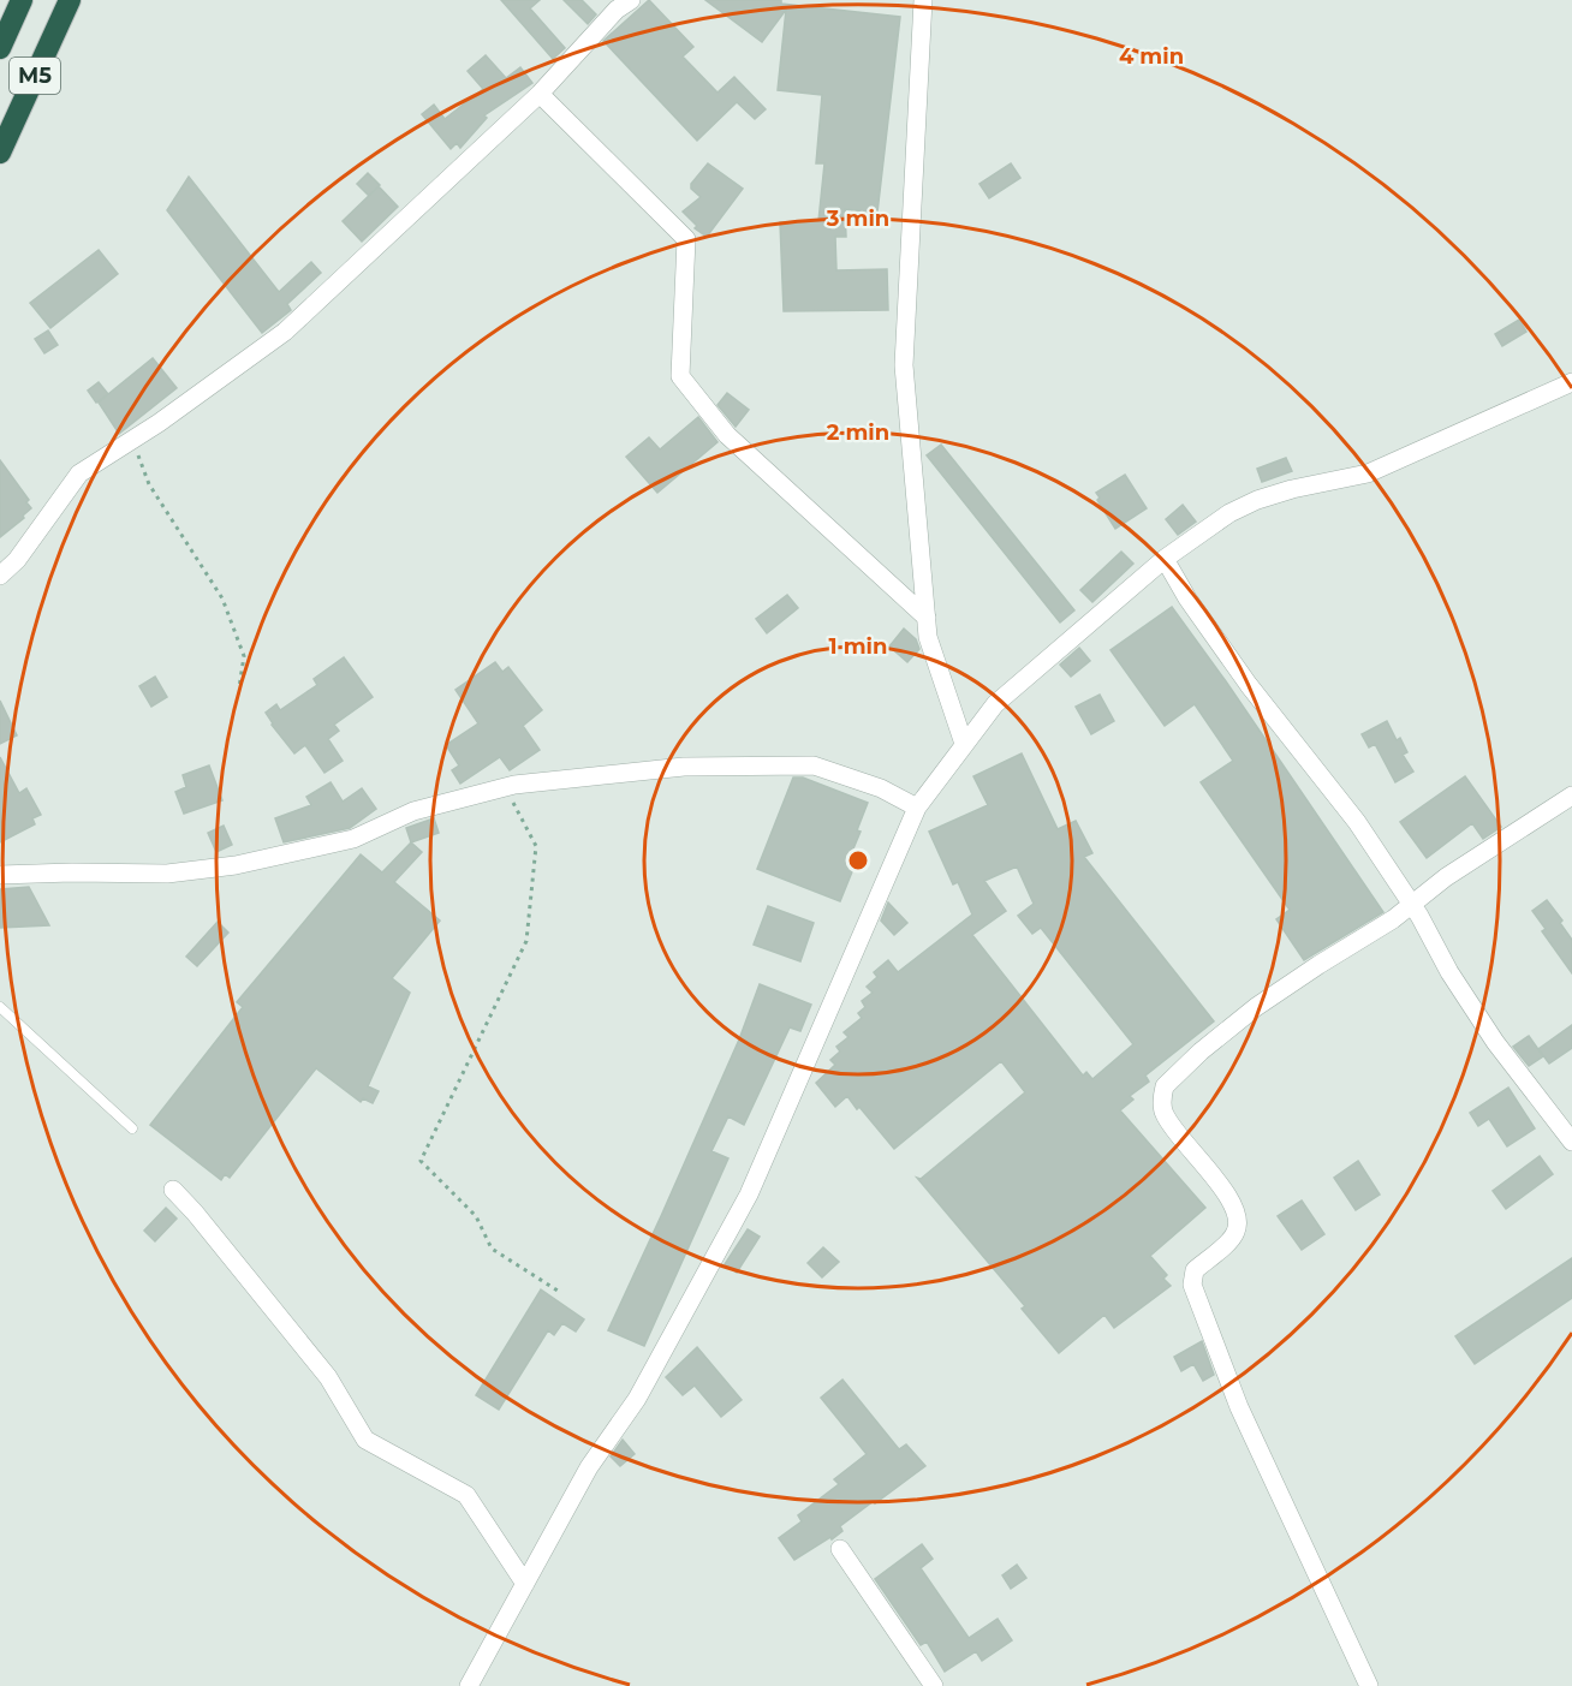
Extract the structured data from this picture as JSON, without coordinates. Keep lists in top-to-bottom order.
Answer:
{
  "streets": {
    "highway": ["M5"]
  },
  "rings": [
    "4 min",
    "3 min",
    "2 min",
    "1 min"
  ]
}
